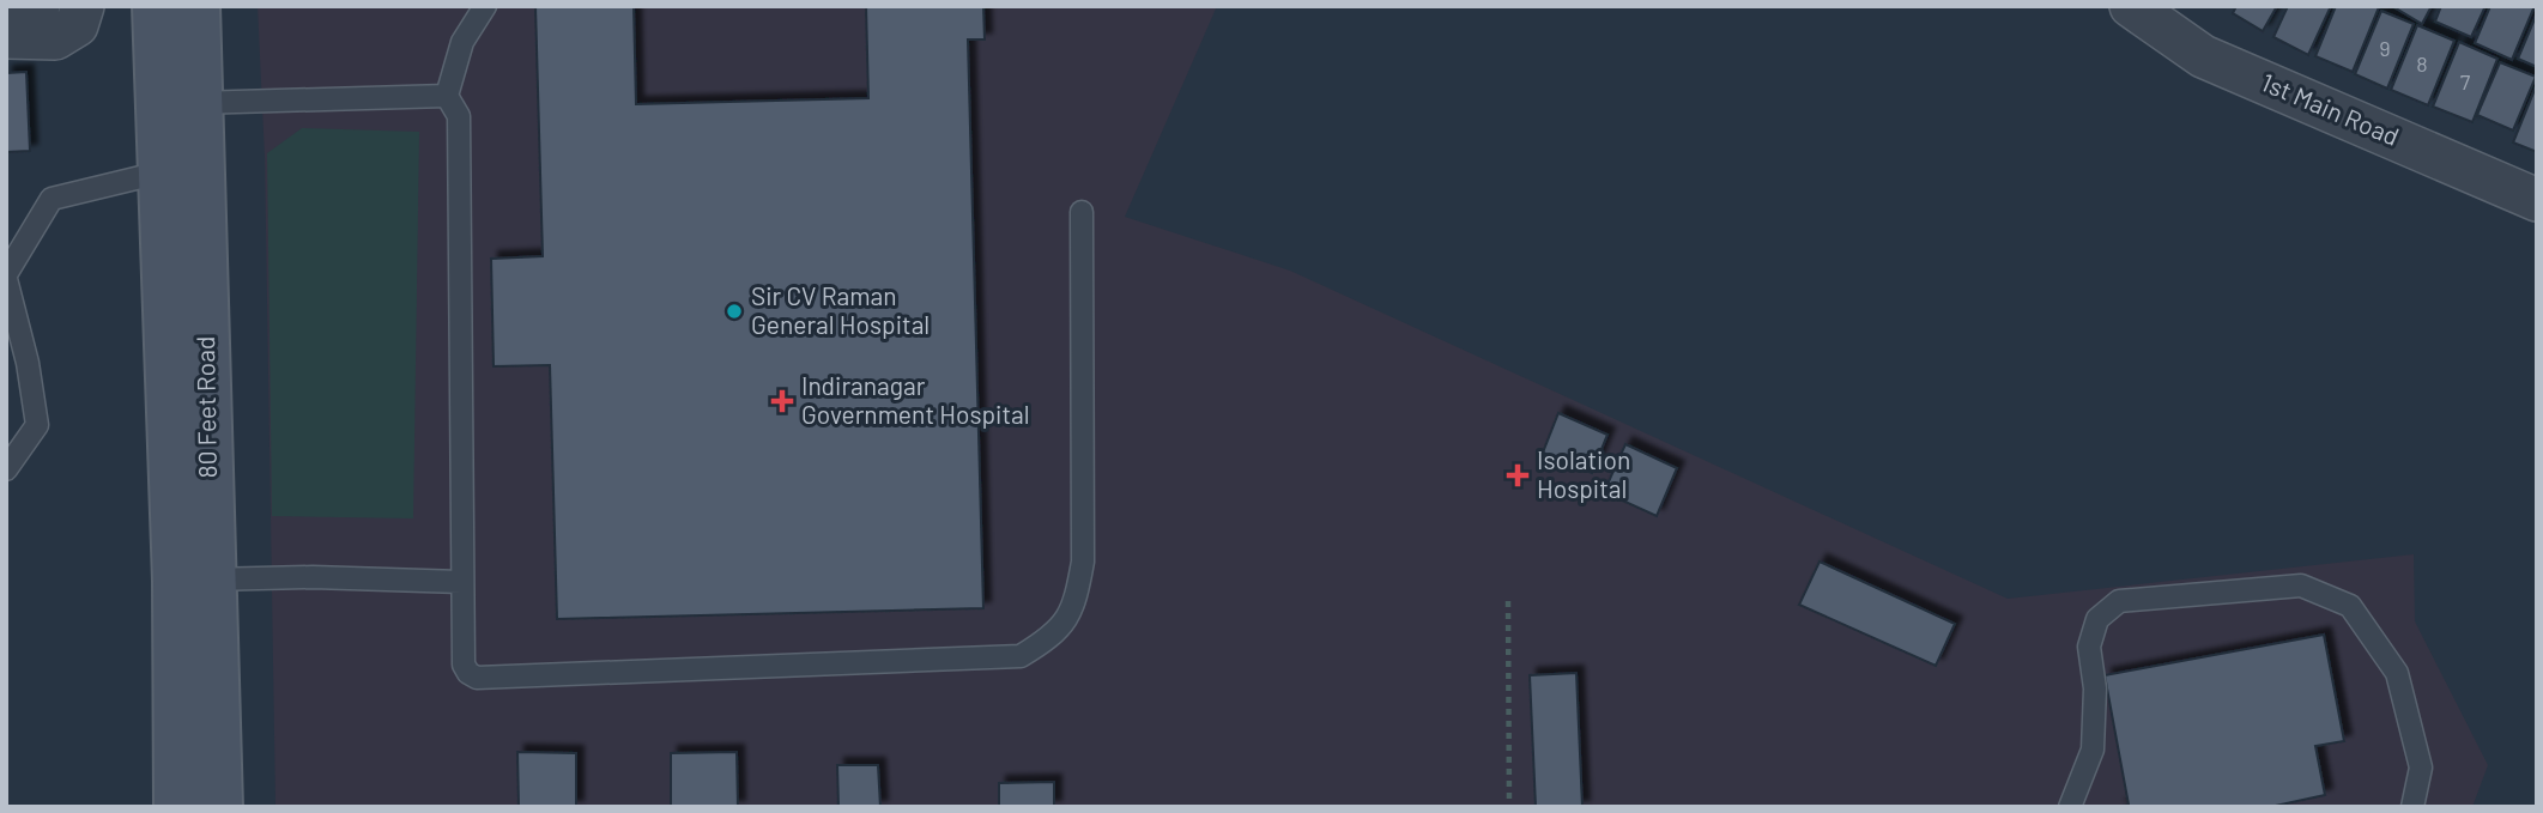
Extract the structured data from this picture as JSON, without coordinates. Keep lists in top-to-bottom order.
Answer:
{
  "streets": {
    "main road": ["80 Feet Road"],
    "street": ["1st Main Road"]
  },
  "places": {
    "other": ["Sir CV Raman General Hospital"],
    "health": ["Indiranagar Government Hospital", "Isolation Hospital"]
  },
  "house_numbers": ["9", "8", "7"]
}
